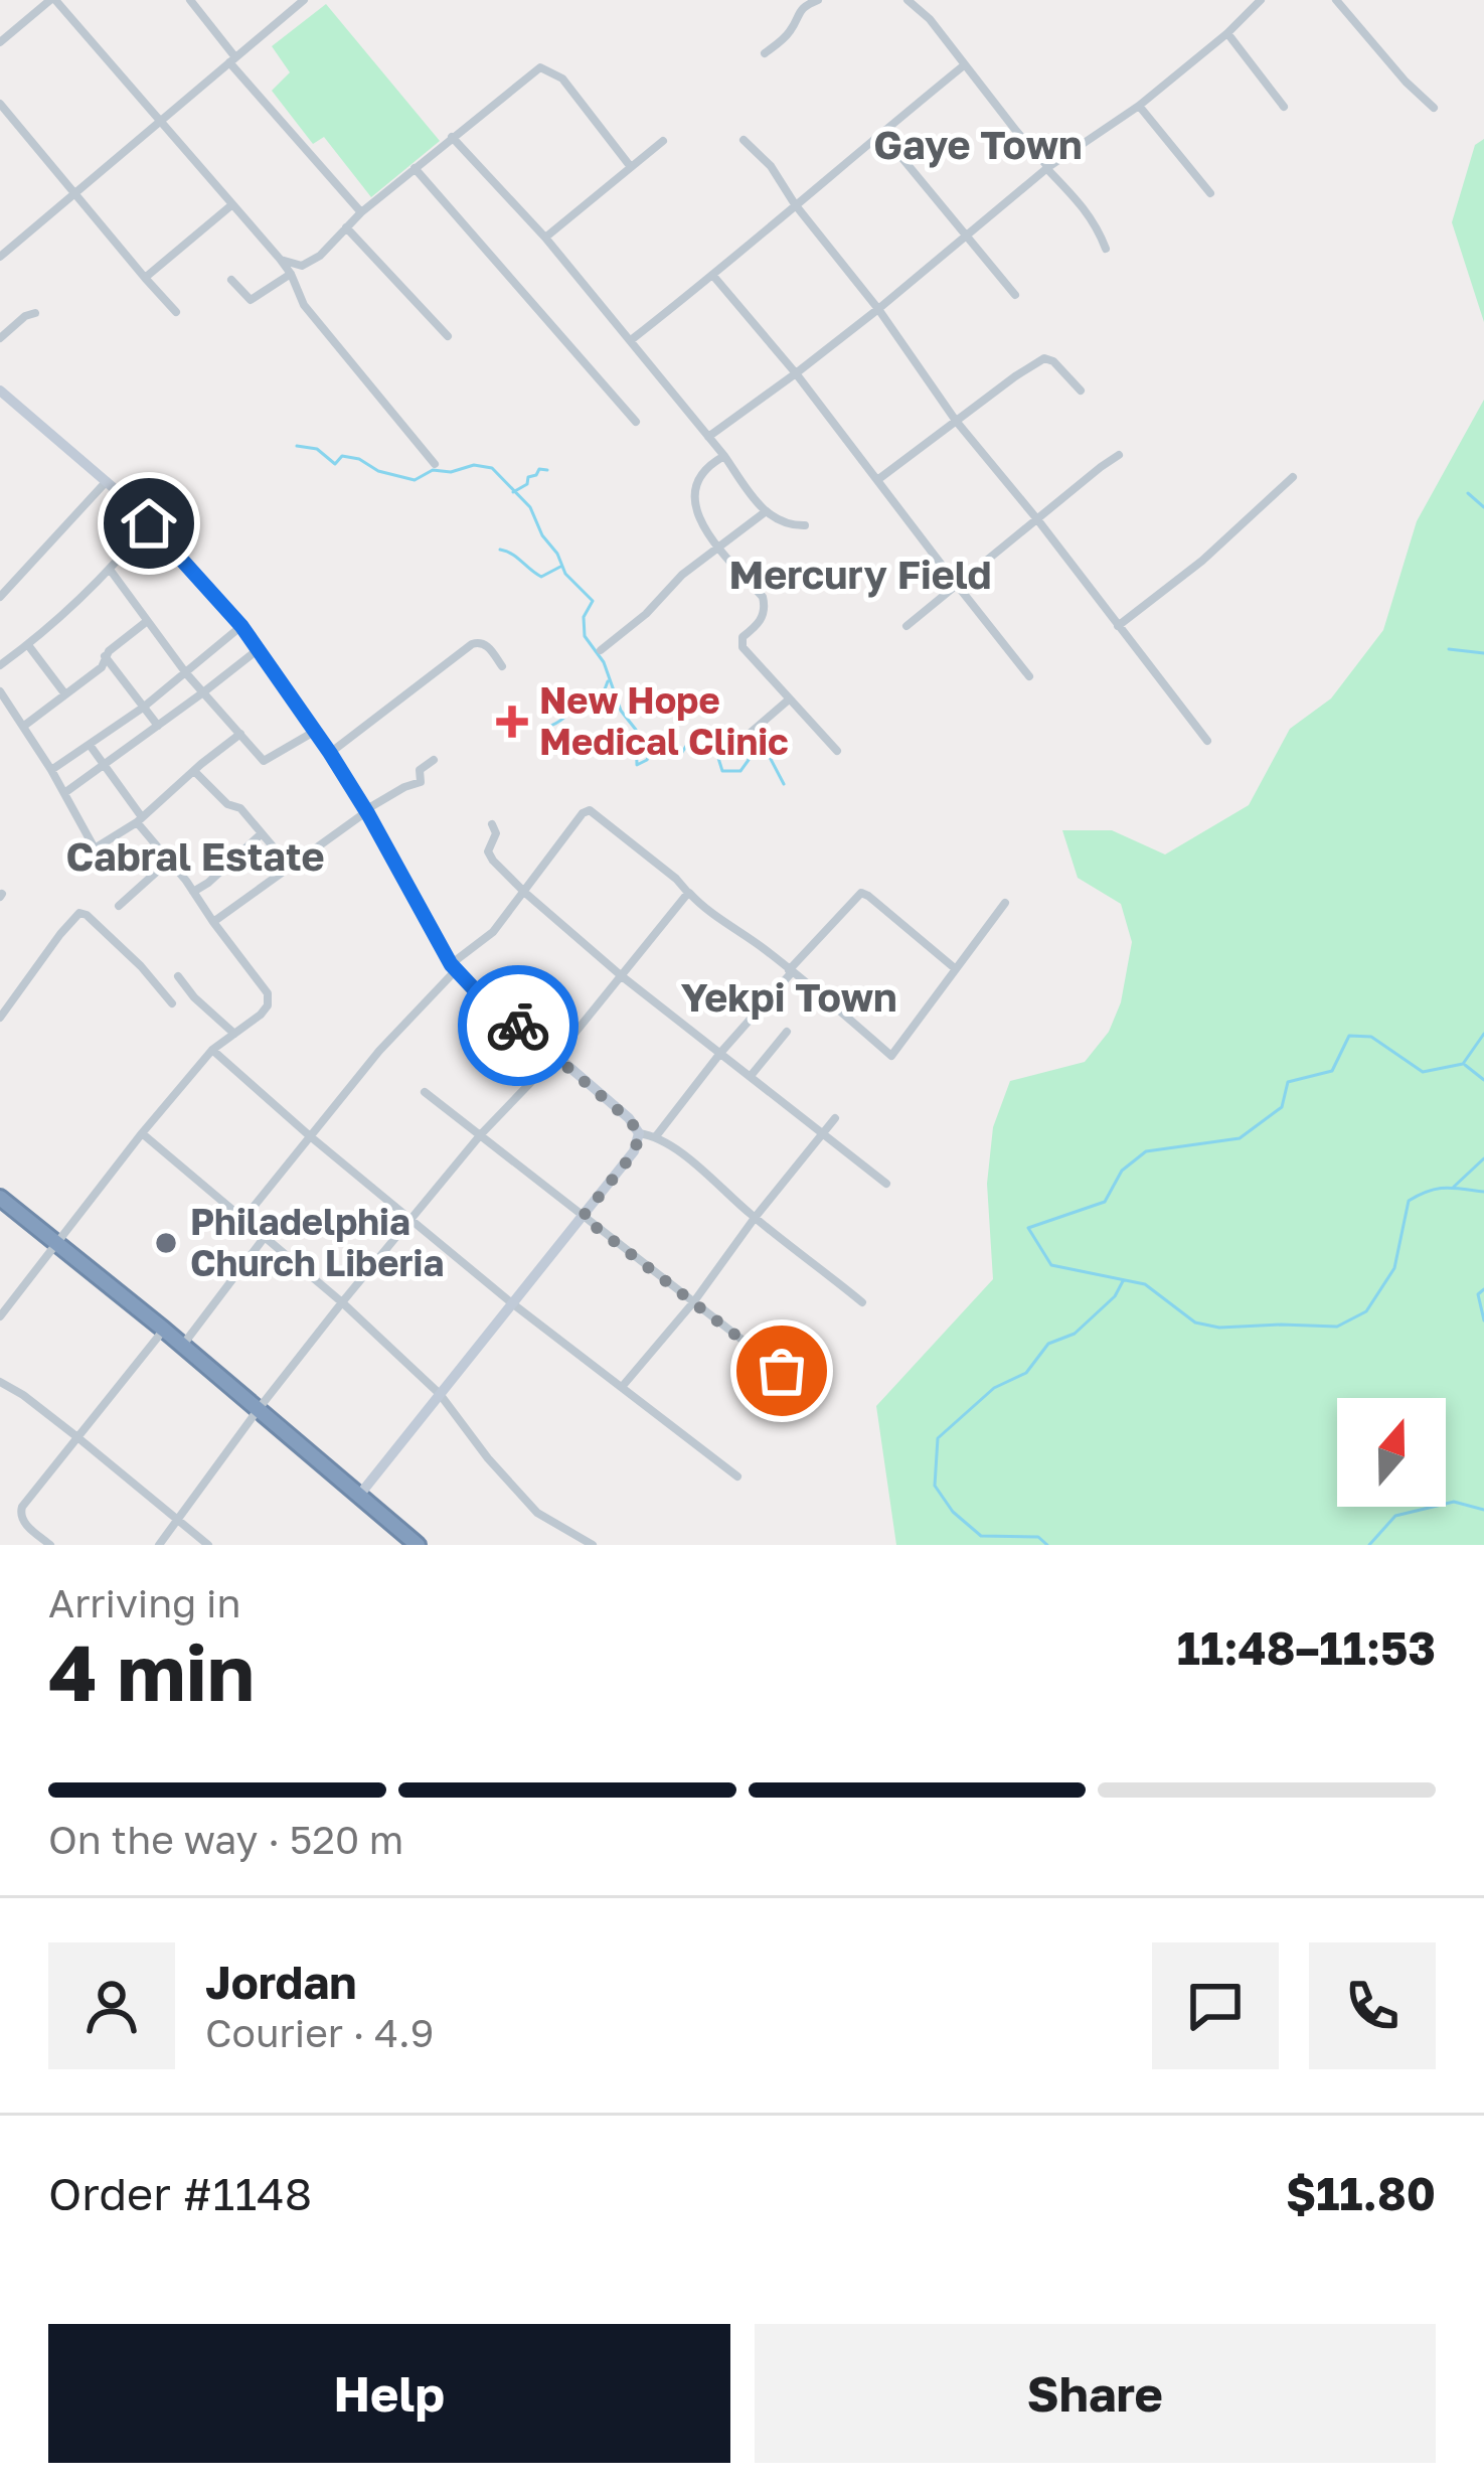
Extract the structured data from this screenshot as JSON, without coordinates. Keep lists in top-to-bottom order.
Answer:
{
  "districts": [
    "Gaye Town",
    "Mercury Field",
    "Cabral Estate",
    "Yekpi Town"
  ],
  "places": {
    "health": ["New Hope Medical Clinic"],
    "other": ["Philadelphia Church Liberia"]
  },
  "north": "top",
  "page": {
    "heading": ["4 min", "Arriving in", "11:48–11:53"],
    "panel": [
      "Jordan",
      "Courier · 4.9",
      "Order #1148",
      "$11.80"
    ],
    "bar": "On the way · 520 m",
    "buttons": ["Help", "Share"]
  }
}
